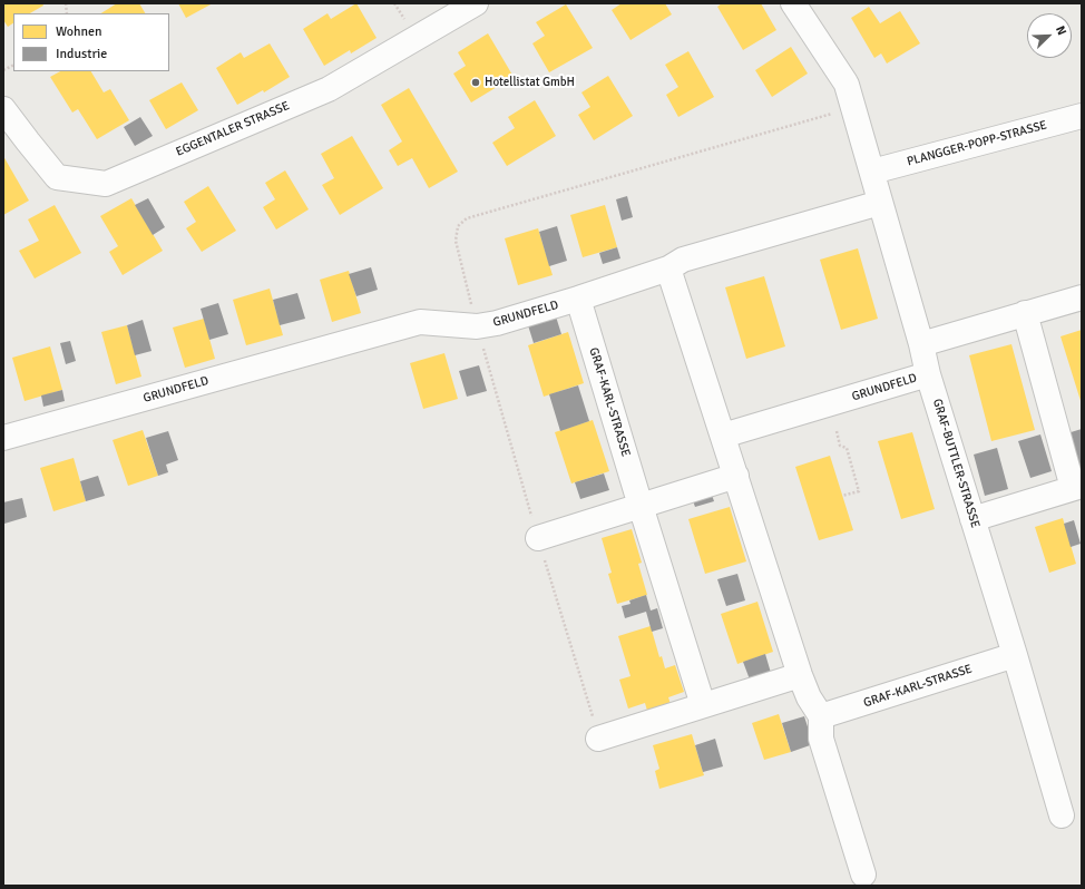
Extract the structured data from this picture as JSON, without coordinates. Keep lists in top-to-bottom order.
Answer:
{
  "streets": {
    "street": [
      "EGGENTALER STRASSE",
      "PLANGGER-POPP-STRASSE",
      "GRUNDFELD",
      "GRAF-KARL-STRASSE",
      "GRAF-BUTTLER-STRASSE"
    ]
  },
  "crossings": [
    ["PLANGGER-POPP-STRASSE", "GRAF-BUTTLER-STRASSE"],
    ["GRUNDFELD", "GRAF-KARL-STRASSE"],
    ["GRUNDFELD", "GRAF-BUTTLER-STRASSE"],
    ["GRAF-KARL-STRASSE", "GRAF-BUTTLER-STRASSE"]
  ],
  "places": ["Hotellistat GmbH"],
  "legend": ["Wohnen", "Industrie"],
  "north": "top right"
}
